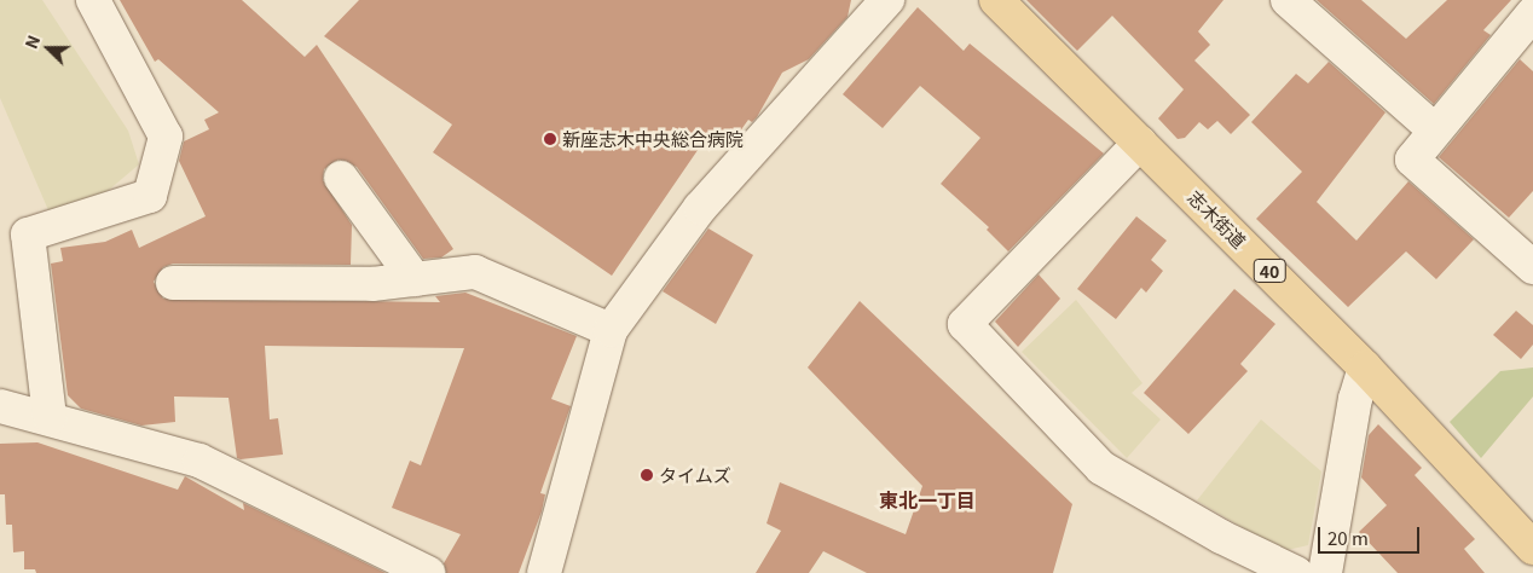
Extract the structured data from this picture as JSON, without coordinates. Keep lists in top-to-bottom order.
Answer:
{
  "streets": {
    "main road": ["志木街道", "40"]
  },
  "districts": ["東北一丁目"],
  "places": ["新座志木中央総合病院", "タイムズ"],
  "scale_bar": "20 m",
  "north": "left"
}
